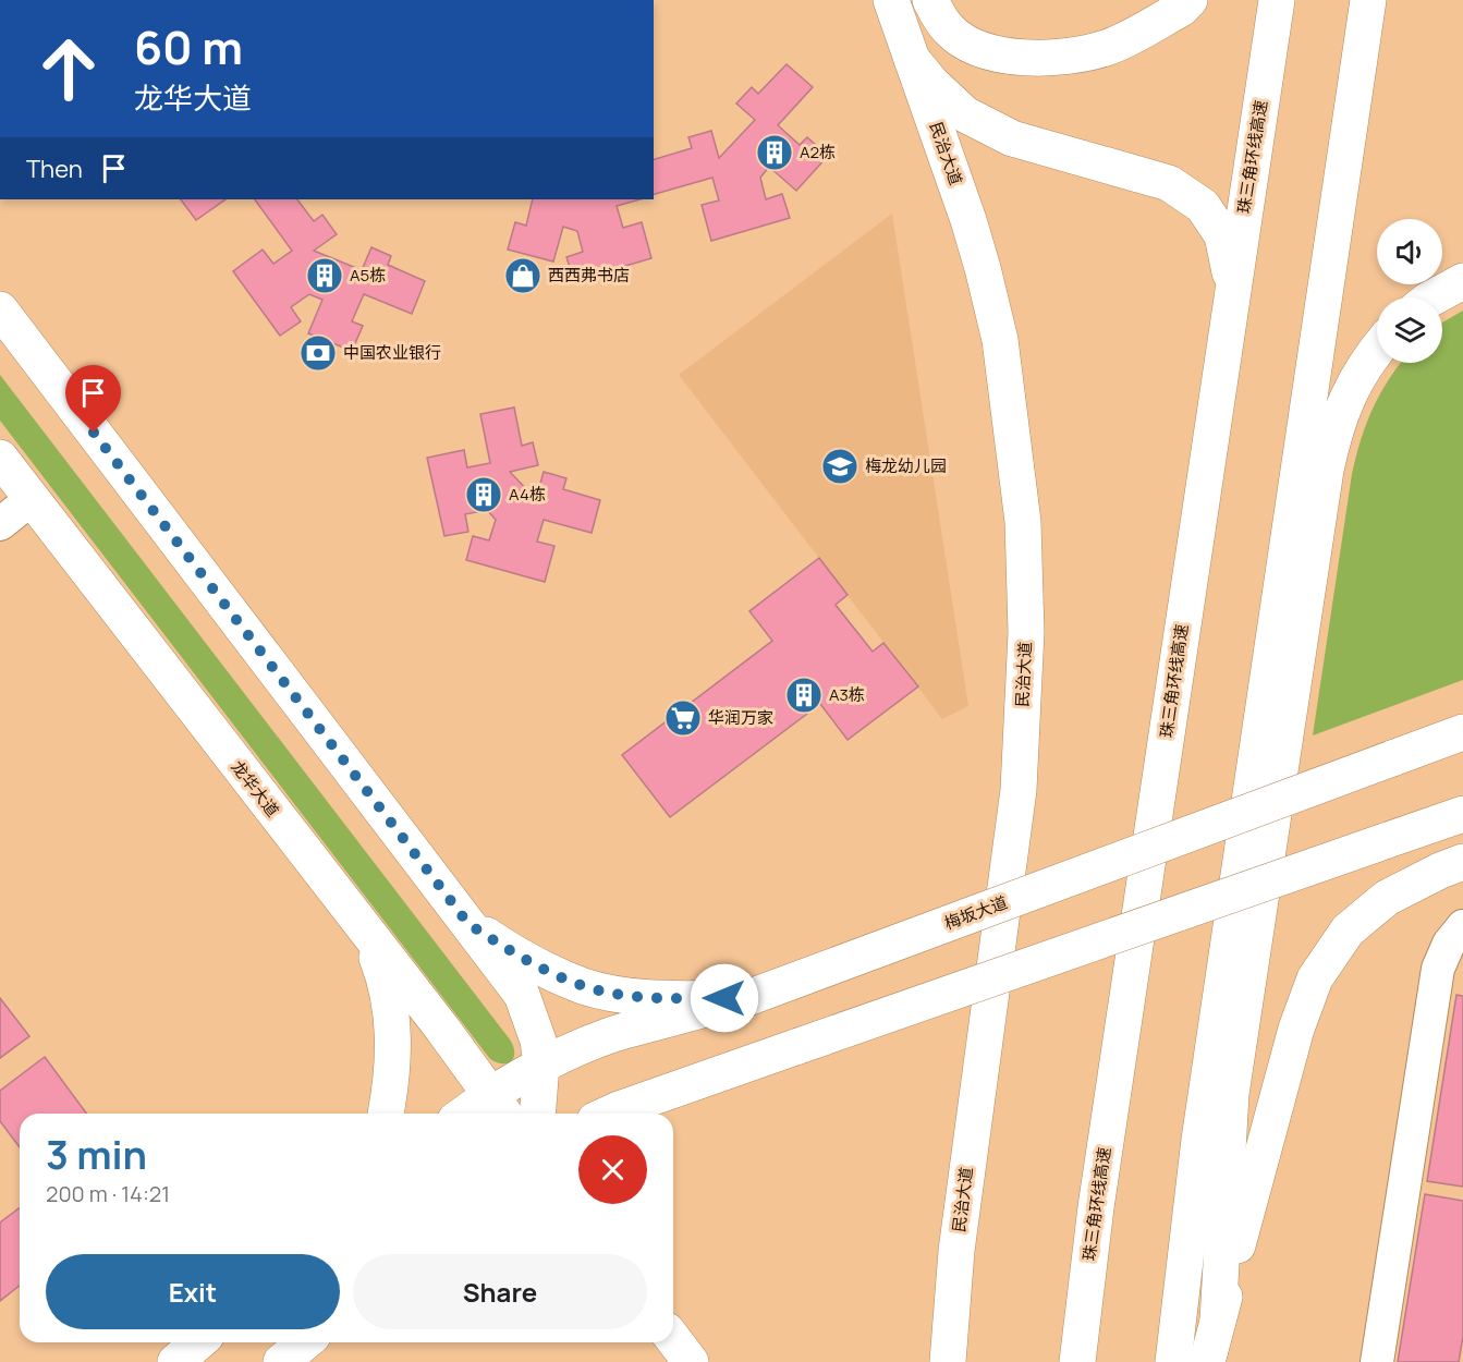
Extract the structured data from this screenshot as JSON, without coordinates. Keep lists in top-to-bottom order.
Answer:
{
  "streets": {
    "main road": [
      "民治大道",
      "珠三角环线高速",
      "龙华大道",
      "梅坂大道"
    ]
  },
  "crossings": [
    ["龙华大道", "梅坂大道"]
  ],
  "places": {
    "building": [
      "A2栋",
      "A5栋",
      "A4栋",
      "A3栋"
    ],
    "shop": ["西西弗书店"],
    "bank": ["中国农业银行"],
    "school or university": ["梅龙幼儿园"],
    "supermarket": ["华润万家"]
  },
  "page": {
    "turn": ["60 m", "龙华大道"],
    "then": "Then",
    "heading": ["3 min", "200 m · 14:21"],
    "buttons": ["Exit", "Share"]
  }
}
